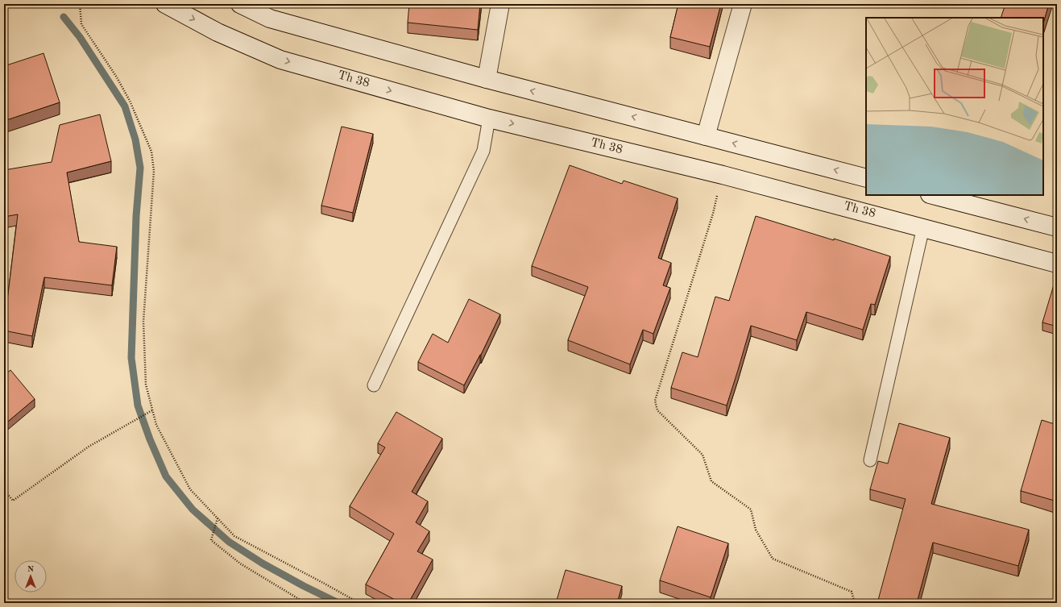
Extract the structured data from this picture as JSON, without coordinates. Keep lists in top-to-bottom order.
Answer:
{
  "streets": {
    "street": ["Th 38"]
  },
  "north": "top"
}
